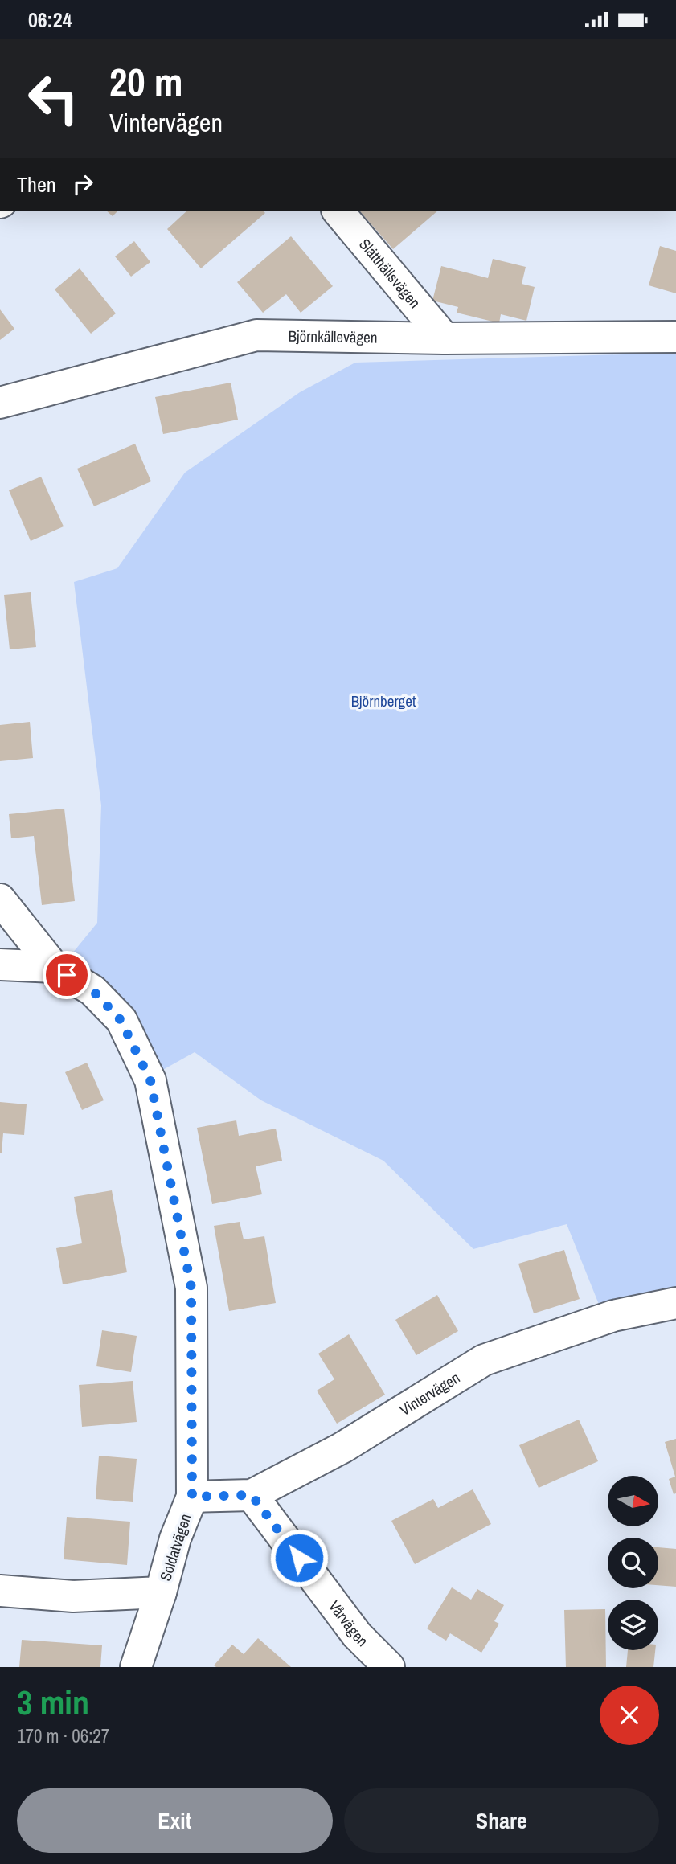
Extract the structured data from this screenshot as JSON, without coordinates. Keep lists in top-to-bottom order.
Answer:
{
  "streets": {
    "street": [
      "Slätthällsvägen",
      "Björnkällevägen",
      "Vintervägen",
      "Soldatvägen",
      "Vårvägen"
    ]
  },
  "crossings": [
    ["Slätthällsvägen", "Björnkällevägen"],
    ["Vintervägen", "Soldatvägen"],
    ["Vintervägen", "Vårvägen"]
  ],
  "parks": ["Björnberget"],
  "north": "right",
  "page": {
    "status": "06:24",
    "turn": ["20 m", "Vintervägen"],
    "then": "Then",
    "heading": ["3 min", "170 m · 06:27"],
    "buttons": ["Exit", "Share"]
  }
}
